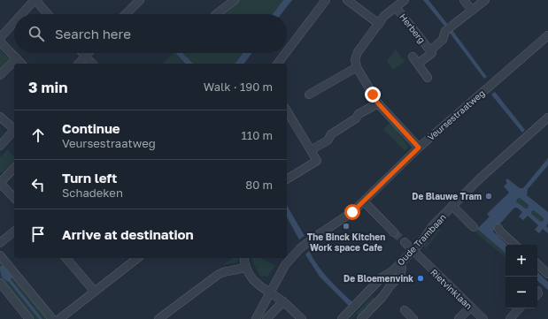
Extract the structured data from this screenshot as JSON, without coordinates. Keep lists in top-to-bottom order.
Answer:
{
  "streets": {
    "street": [
      "Herberg",
      "Veursestraatweg",
      "Oude Trambaan",
      "Rietvinklaan"
    ]
  },
  "crossings": [
    ["Oude Trambaan", "Rietvinklaan"]
  ],
  "places": ["De Blauwe Tram", "The Binck Kitchen Work space Cafe", "De Bloemenvink"],
  "page": {
    "search": "Search here",
    "heading": ["3 min", "Walk · 190 m"],
    "list": [
      ["Continue", "Veursestraatweg", "110 m"],
      ["Turn left", "Schadeken", "80 m"],
      "Arrive at destination"
    ],
    "map_buttons": ["+", "−"]
  }
}
